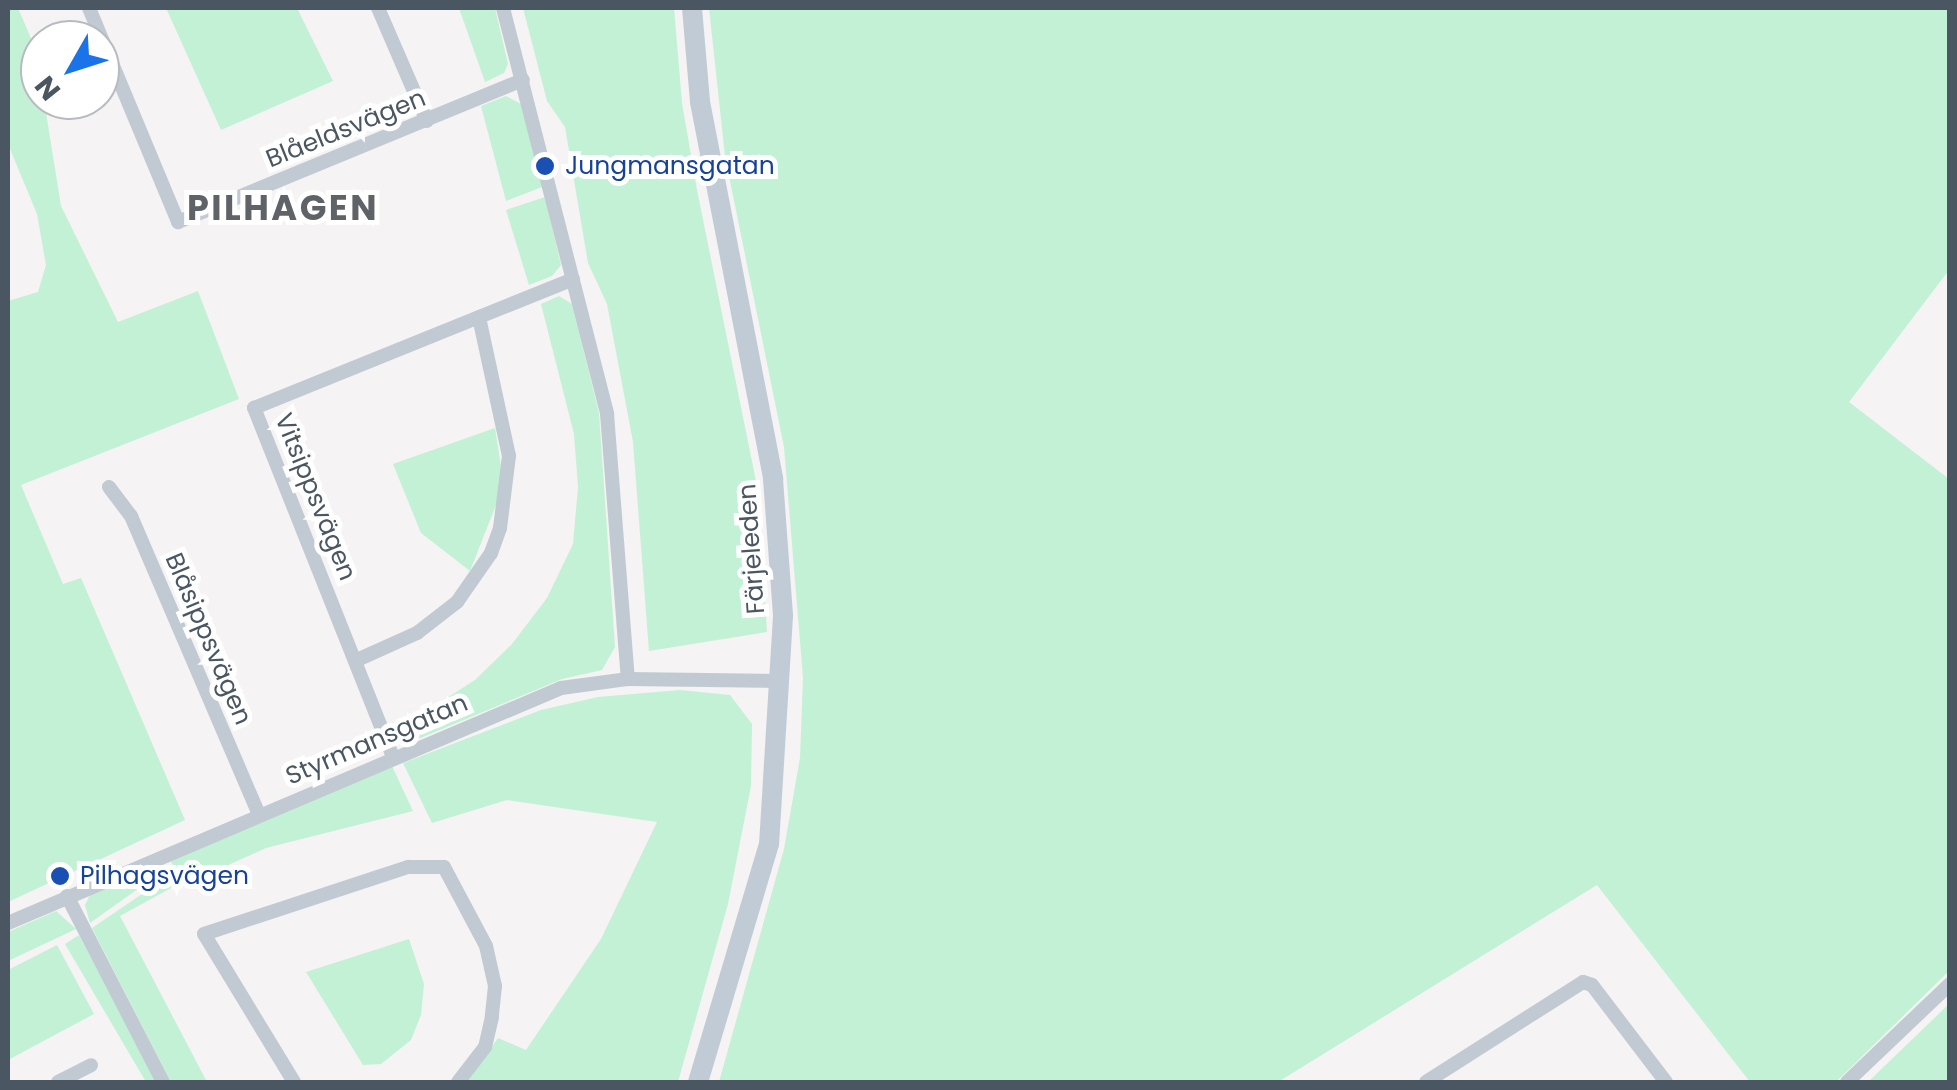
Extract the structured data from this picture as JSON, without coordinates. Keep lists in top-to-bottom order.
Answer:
{
  "streets": {
    "main road": ["Färjeleden"],
    "street": [
      "Blåeldsvägen",
      "Vitsippsvägen",
      "Blåsippsvägen",
      "Styrmansgatan"
    ]
  },
  "crossings": [
    ["Vitsippsvägen", "Styrmansgatan"],
    ["Färjeleden", "Styrmansgatan"],
    ["Blåsippsvägen", "Styrmansgatan"]
  ],
  "districts": ["PILHAGEN"],
  "places": ["Jungmansgatan", "Pilhagsvägen"],
  "north": "bottom left"
}
